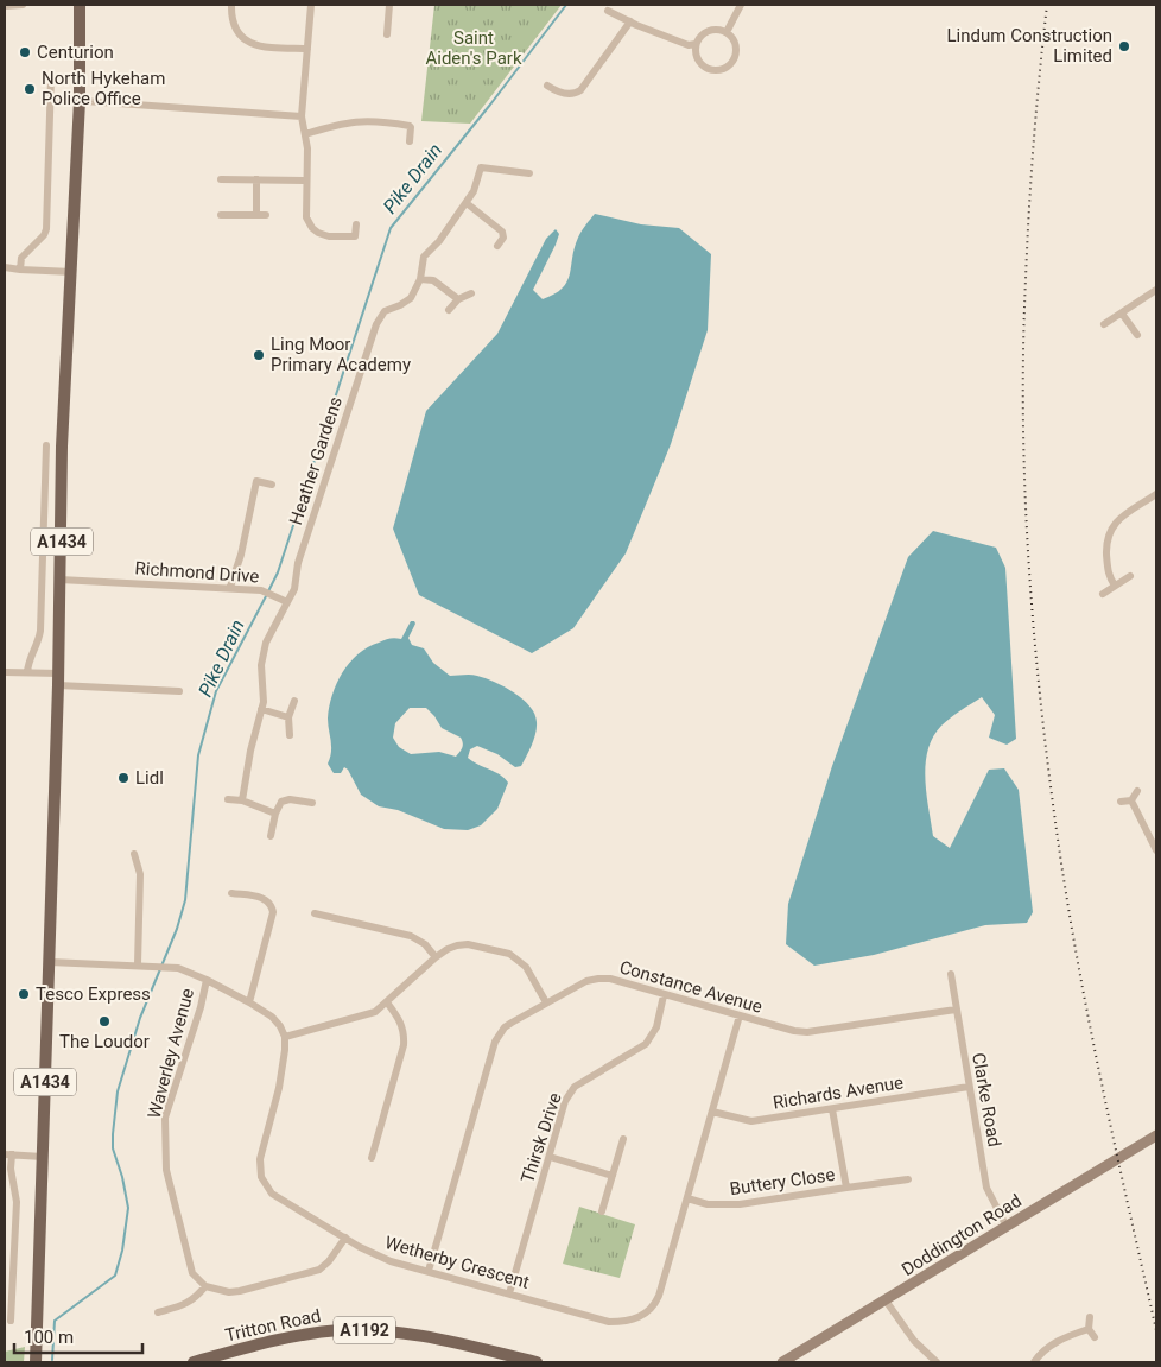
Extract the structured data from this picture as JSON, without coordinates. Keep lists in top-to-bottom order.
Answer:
{
  "streets": {
    "main road": [
      "A1434",
      "Doddington Road",
      "Tritton Road",
      "A1192"
    ],
    "street": [
      "Heather Gardens",
      "Richmond Drive",
      "Constance Avenue",
      "Waverley Avenue",
      "Richards Avenue",
      "Clarke Road",
      "Thirsk Drive",
      "Buttery Close",
      "Wetherby Crescent"
    ]
  },
  "crossings": [
    ["Heather Gardens", "Richmond Drive"],
    ["A1434", "Richmond Drive"],
    ["Constance Avenue", "Clarke Road"],
    ["Constance Avenue", "Thirsk Drive"],
    ["Constance Avenue", "Wetherby Crescent"],
    ["Richards Avenue", "Clarke Road"],
    ["Richards Avenue", "Buttery Close"],
    ["Richards Avenue", "Wetherby Crescent"],
    ["Clarke Road", "Doddington Road"],
    ["Thirsk Drive", "Wetherby Crescent"],
    ["Buttery Close", "Wetherby Crescent"]
  ],
  "water": ["Pike Drain"],
  "parks": ["Saint Aiden's Park"],
  "places": [
    "Lindum Construction Limited",
    "Centurion",
    "North Hykeham Police Office",
    "Ling Moor Primary Academy",
    "Lidl",
    "Tesco Express",
    "The Loudor"
  ],
  "scale_bar": "100 m"
}
